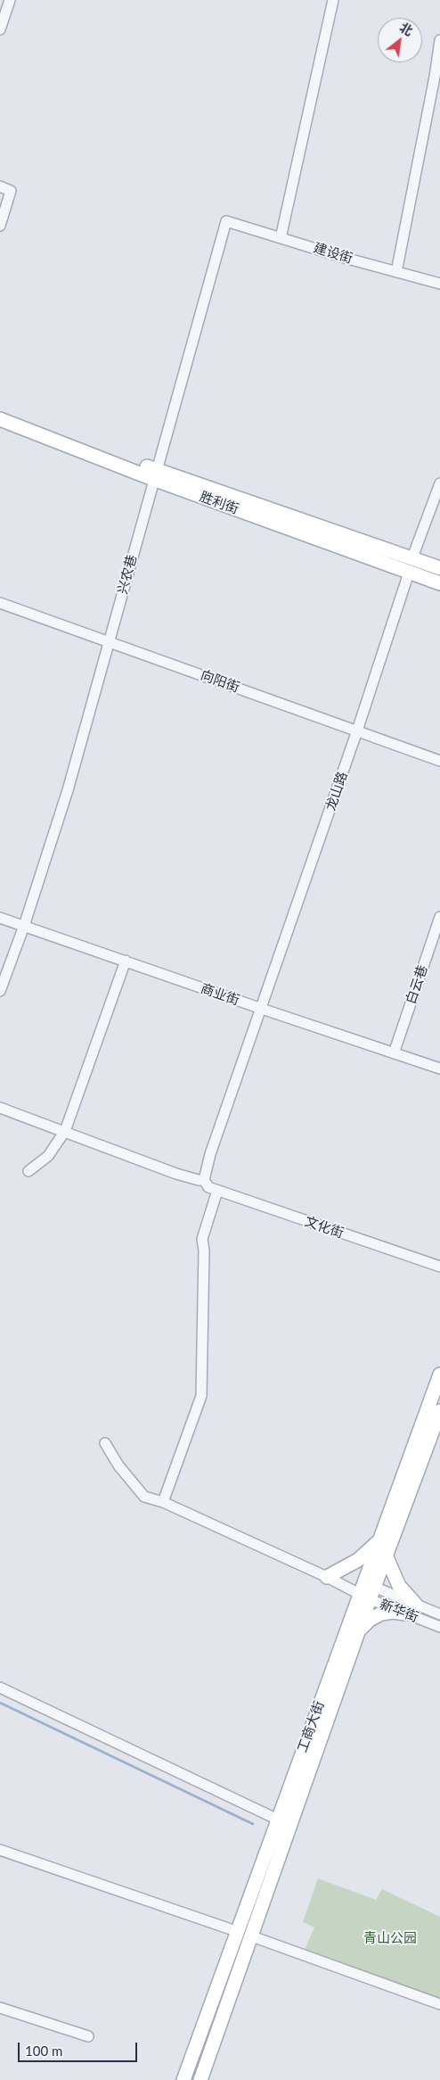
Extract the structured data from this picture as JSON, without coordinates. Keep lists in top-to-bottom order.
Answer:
{
  "streets": {
    "main road": ["胜利街", "工商大街"],
    "street": [
      "建设街",
      "兴农巷",
      "向阳街",
      "龙山路",
      "白云巷",
      "商业街",
      "文化街",
      "新华街"
    ]
  },
  "crossings": [
    ["建设街", "兴农巷"],
    ["胜利街", "兴农巷"],
    ["胜利街", "龙山路"],
    ["兴农巷", "向阳街"],
    ["兴农巷", "商业街"],
    ["向阳街", "龙山路"],
    ["龙山路", "商业街"],
    ["龙山路", "文化街"],
    ["白云巷", "商业街"],
    ["新华街", "工商大街"]
  ],
  "parks": ["青山公园"],
  "scale_bar": "100 m",
  "north": "top right"
}
